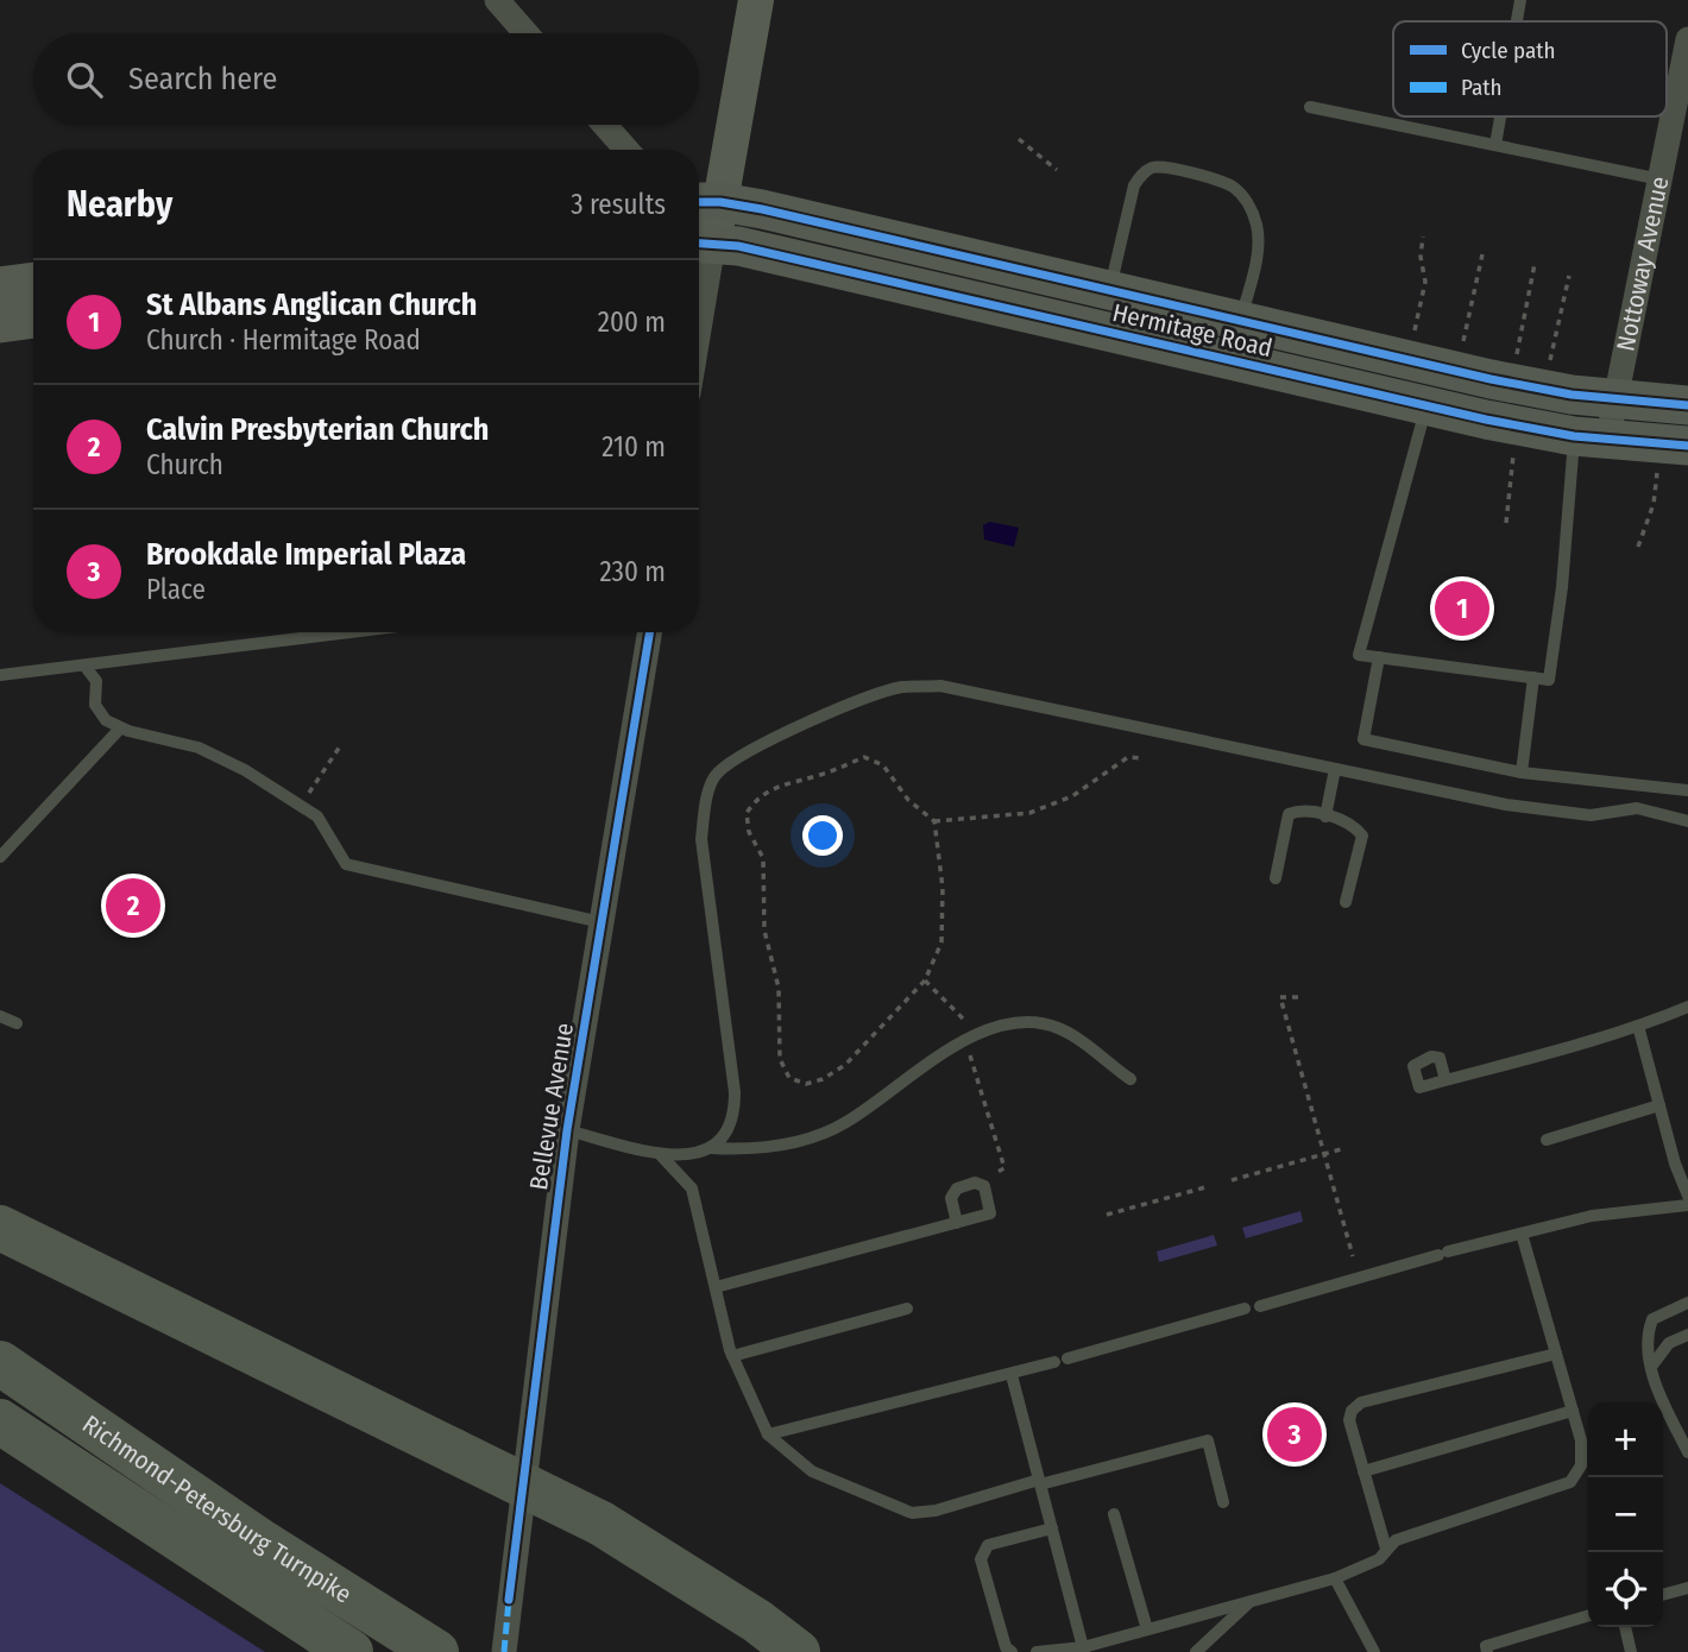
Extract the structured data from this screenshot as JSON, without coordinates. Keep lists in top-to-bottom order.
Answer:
{
  "streets": {
    "highway": ["Richmond-Petersburg Turnpike"],
    "main road": ["Hermitage Road"],
    "street": ["Nottoway Avenue", "Bellevue Avenue"]
  },
  "crossings": [
    ["Nottoway Avenue", "Hermitage Road"]
  ],
  "legend": ["Cycle path", "Path"],
  "page": {
    "search": "Search here",
    "heading": ["Nearby", "3 results"],
    "list": [
      {
        "mark": "1",
        "name": "St Albans Anglican Church",
        "note": "Church · Hermitage Road",
        "value": "200 m"
      },
      {
        "mark": "2",
        "name": "Calvin Presbyterian Church",
        "note": "Church",
        "value": "210 m"
      },
      {
        "mark": "3",
        "name": "Brookdale Imperial Plaza",
        "note": "Place",
        "value": "230 m"
      }
    ],
    "pins": ["1", "2", "3"],
    "map_buttons": ["+", "−"]
  }
}
